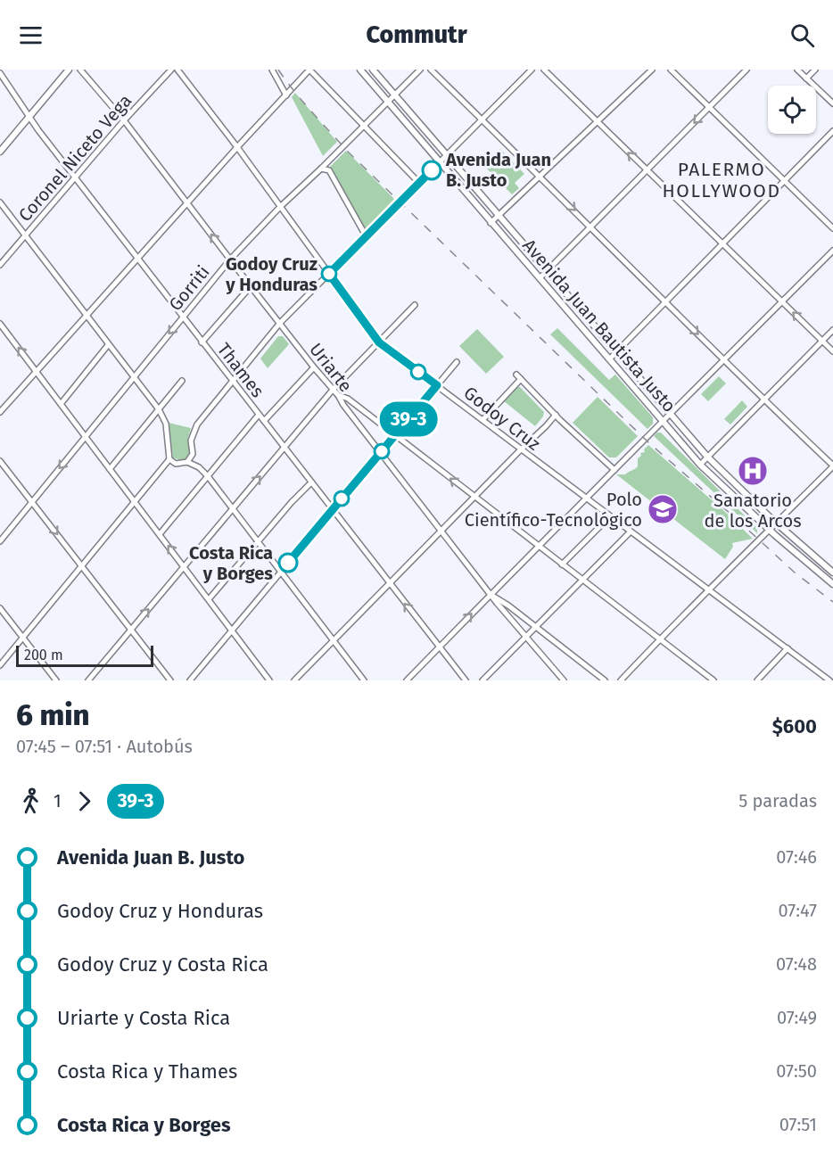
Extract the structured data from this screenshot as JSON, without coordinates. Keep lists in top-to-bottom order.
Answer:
{
  "streets": {
    "main road": ["Avenida Juan Bautista Justo"],
    "street": [
      "Coronel Niceto Vega",
      "Gorriti",
      "Uriarte",
      "Thames",
      "Godoy Cruz"
    ]
  },
  "crossings": [
    ["Coronel Niceto Vega", "Uriarte"],
    ["Coronel Niceto Vega", "Thames"],
    ["Gorriti", "Avenida Juan Bautista Justo"],
    ["Gorriti", "Uriarte"],
    ["Gorriti", "Thames"],
    ["Gorriti", "Godoy Cruz"]
  ],
  "districts": ["PALERMO HOLLYWOOD"],
  "places": {
    "other": ["Avenida Juan B. Justo", "Godoy Cruz y Honduras", "Costa Rica y Borges"],
    "hospital": ["Sanatorio de los Arcos"],
    "school or university": ["Polo Científico-Tecnológico"]
  },
  "lines": ["bus line 39-3"],
  "scale_bar": "200 m",
  "page": {
    "header": "Commutr",
    "on_map": "39-3",
    "scale": "200 m",
    "heading": ["6 min", "07:45 – 07:51 · Autobús", "$600"],
    "legs": ["1", "39-3", "5 paradas"],
    "list": [
      {
        "name": "Avenida Juan B. Justo",
        "value": "07:46"
      },
      {
        "name": "Godoy Cruz y Honduras",
        "value": "07:47"
      },
      {
        "name": "Godoy Cruz y Costa Rica",
        "value": "07:48"
      },
      {
        "name": "Uriarte y Costa Rica",
        "value": "07:49"
      },
      {
        "name": "Costa Rica y Thames",
        "value": "07:50"
      },
      {
        "name": "Costa Rica y Borges",
        "value": "07:51"
      }
    ]
  }
}
